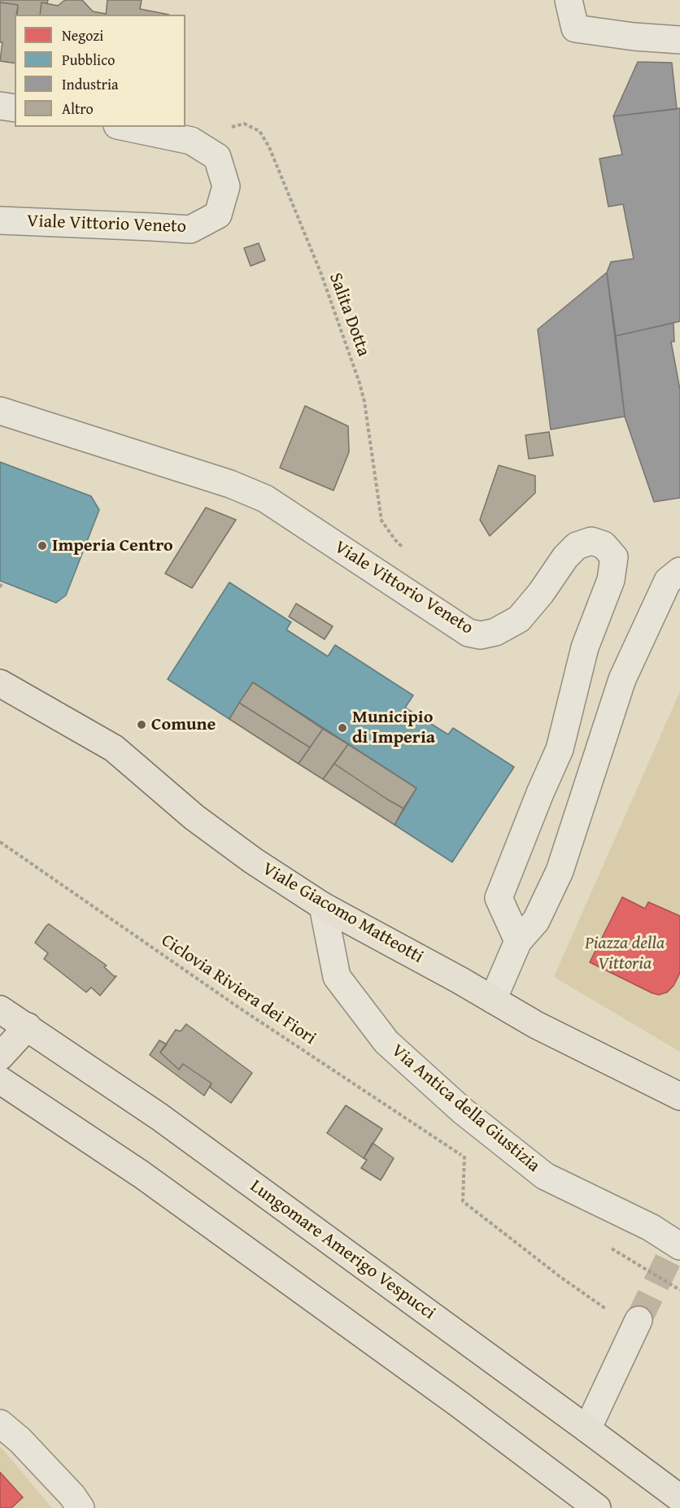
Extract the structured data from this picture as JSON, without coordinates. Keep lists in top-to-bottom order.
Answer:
{
  "streets": {
    "main road": ["Viale Giacomo Matteotti", "Lungomare Amerigo Vespucci"],
    "street": ["Viale Vittorio Veneto", "Via Antica della Giustizia"],
    "path": ["Salita Dotta", "Ciclovia Riviera dei Fiori"]
  },
  "crossings": [
    ["Viale Vittorio Veneto", "Salita Dotta"],
    ["Viale Giacomo Matteotti", "Via Antica della Giustizia"]
  ],
  "parks": ["Piazza della Vittoria"],
  "places": ["Imperia Centro", "Comune", "Municipio di Imperia"],
  "legend": [
    "Negozi",
    "Pubblico",
    "Industria",
    "Altro"
  ]
}
